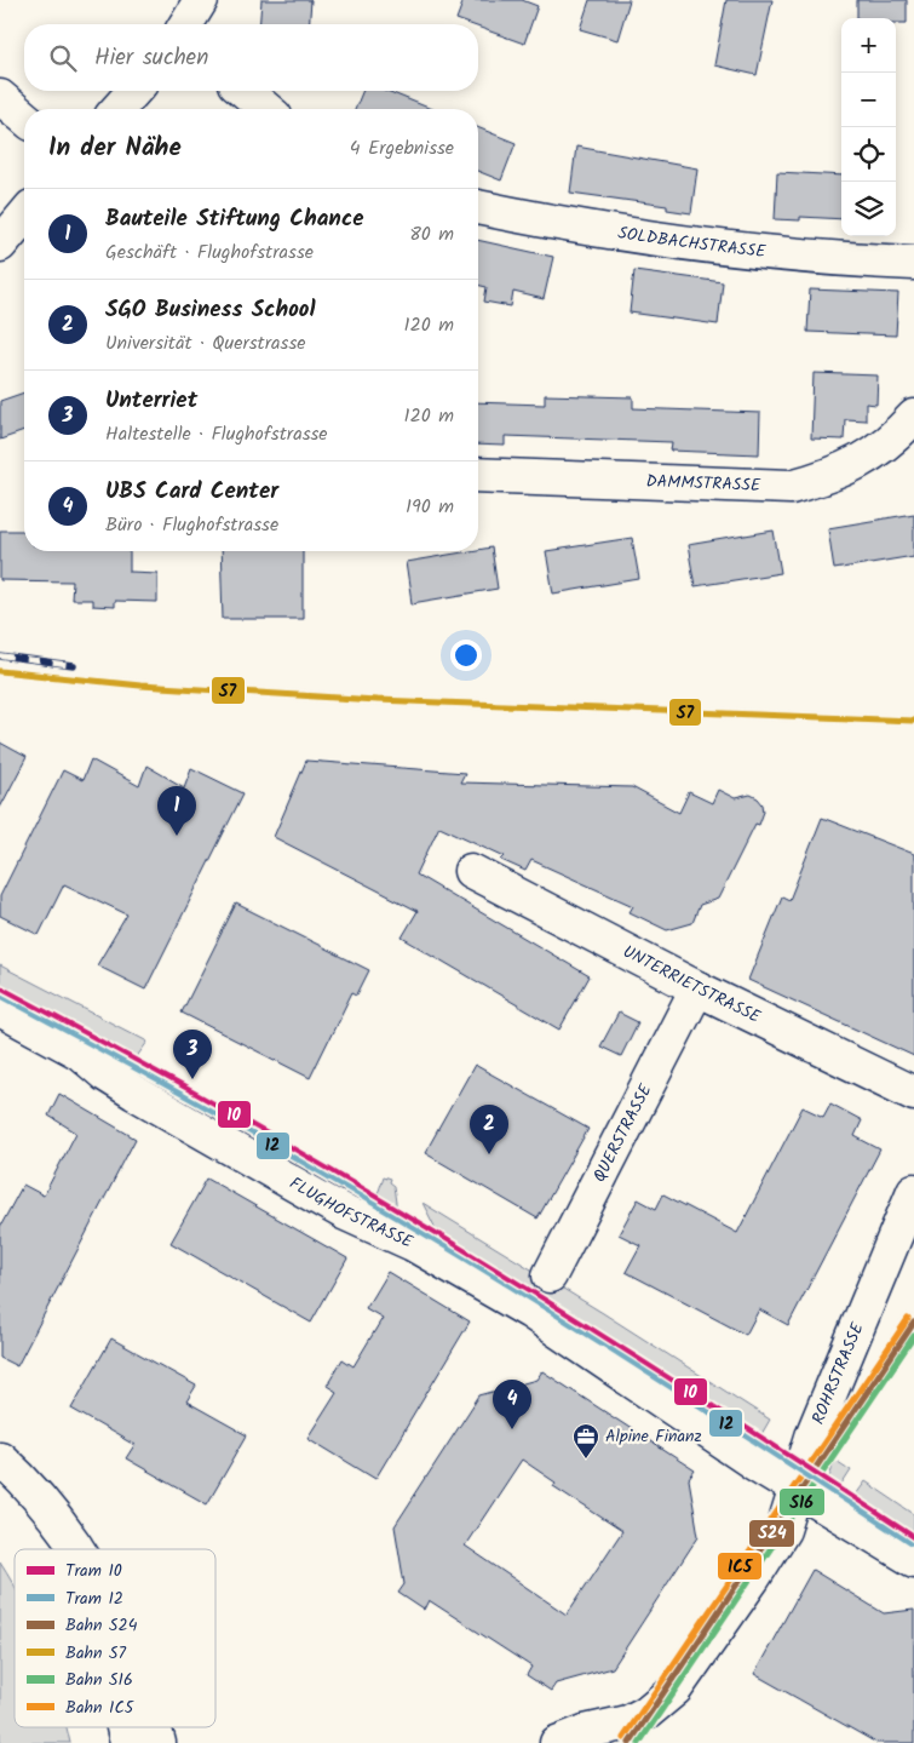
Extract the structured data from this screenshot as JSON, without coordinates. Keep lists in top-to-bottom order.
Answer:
{
  "streets": {
    "street": [
      "SOLDBACHSTRASSE",
      "DAMMSTRASSE",
      "UNTERRIETSTRASSE",
      "QUERSTRASSE",
      "FLUGHOFSTRASSE",
      "ROHRSTRASSE"
    ]
  },
  "crossings": [
    ["UNTERRIETSTRASSE", "QUERSTRASSE"],
    ["FLUGHOFSTRASSE", "ROHRSTRASSE"]
  ],
  "places": {
    "office": ["Alpine Finanz"]
  },
  "lines": [
    "rail line S7",
    "tram line 10",
    "tram line 12",
    "rail line IC5",
    "rail line S24",
    "rail line S16"
  ],
  "legend": [
    "Tram 10",
    "Tram 12",
    "Bahn S24",
    "Bahn S7",
    "Bahn S16",
    "Bahn IC5"
  ],
  "page": {
    "map_buttons": ["+", "−"],
    "search": "Hier suchen",
    "heading": ["In der Nähe", "4 Ergebnisse"],
    "list": [
      {
        "mark": "1",
        "name": "Bauteile Stiftung Chance",
        "note": "Geschäft · Flughofstrasse",
        "value": "80 m"
      },
      {
        "mark": "2",
        "name": "SGO Business School",
        "note": "Universität · Querstrasse",
        "value": "120 m"
      },
      {
        "mark": "3",
        "name": "Unterriet",
        "note": "Haltestelle · Flughofstrasse",
        "value": "120 m"
      },
      {
        "mark": "4",
        "name": "UBS Card Center",
        "note": "Büro · Flughofstrasse",
        "value": "190 m"
      }
    ],
    "pins": [
      "1",
      "3",
      "2",
      "4"
    ]
  }
}
